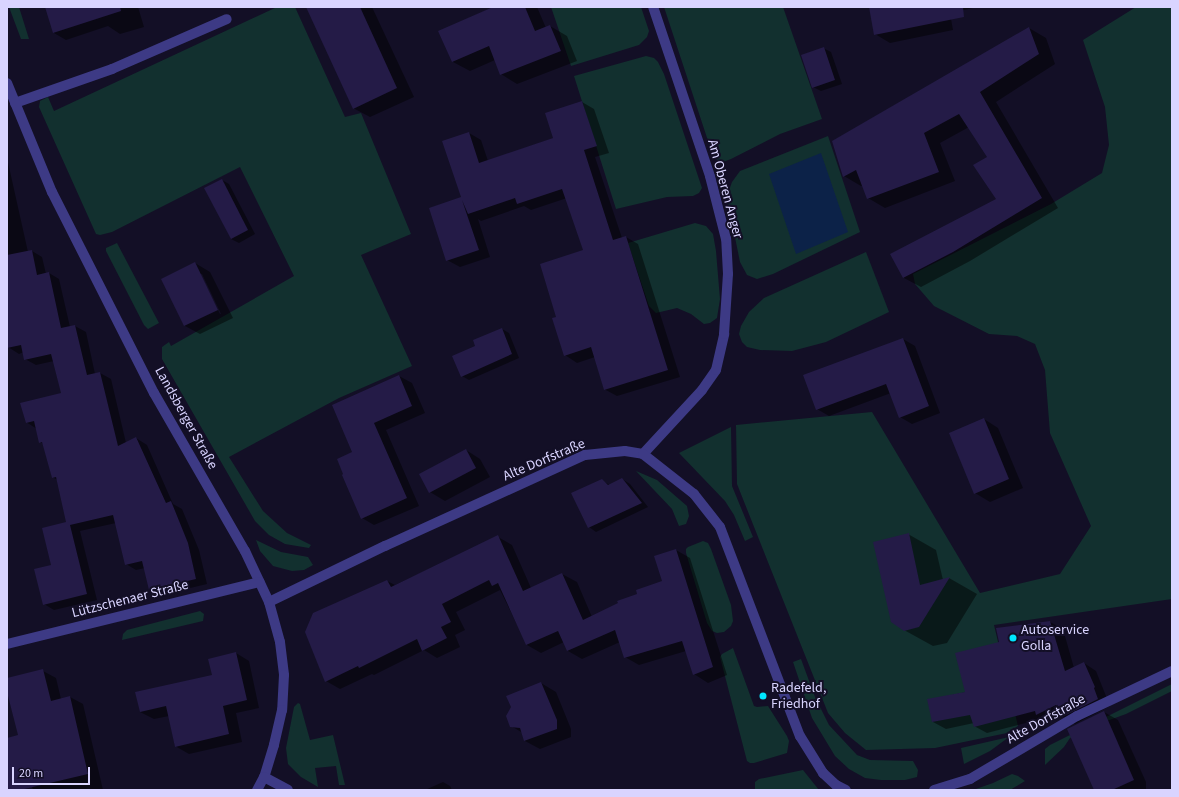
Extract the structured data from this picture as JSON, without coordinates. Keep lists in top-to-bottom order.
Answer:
{
  "streets": {
    "street": [
      "Am Oberen Anger",
      "Landsberger Straße",
      "Alte Dorfstraße",
      "Lützschenaer Straße"
    ]
  },
  "crossings": [
    ["Am Oberen Anger", "Alte Dorfstraße"],
    ["Landsberger Straße", "Alte Dorfstraße"],
    ["Landsberger Straße", "Lützschenaer Straße"]
  ],
  "places": ["Autoservice Golla", "Radefeld, Friedhof"],
  "scale_bar": "20 m"
}
